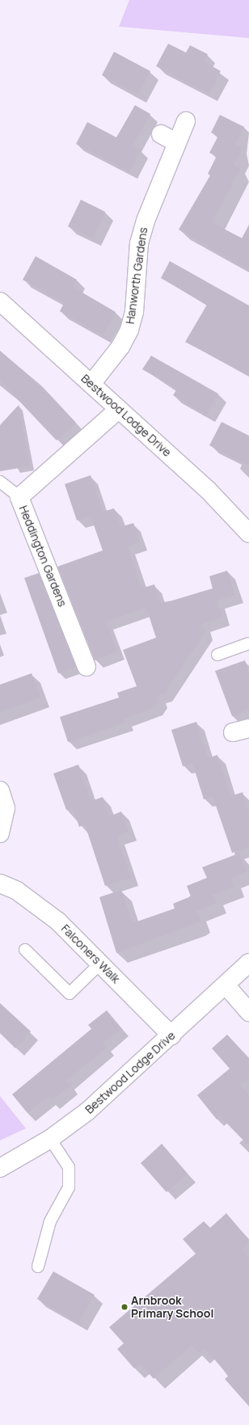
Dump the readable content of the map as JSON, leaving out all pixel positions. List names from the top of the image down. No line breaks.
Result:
{"streets":{"street":["Hanworth Gardens","Bestwood Lodge Drive","Heddington Gardens","Falconers Walk"]},"crossings":[["Hanworth Gardens","Bestwood Lodge Drive"],["Bestwood Lodge Drive","Heddington Gardens"],["Bestwood Lodge Drive","Falconers Walk"]],"places":["Arnbrook Primary School"]}
